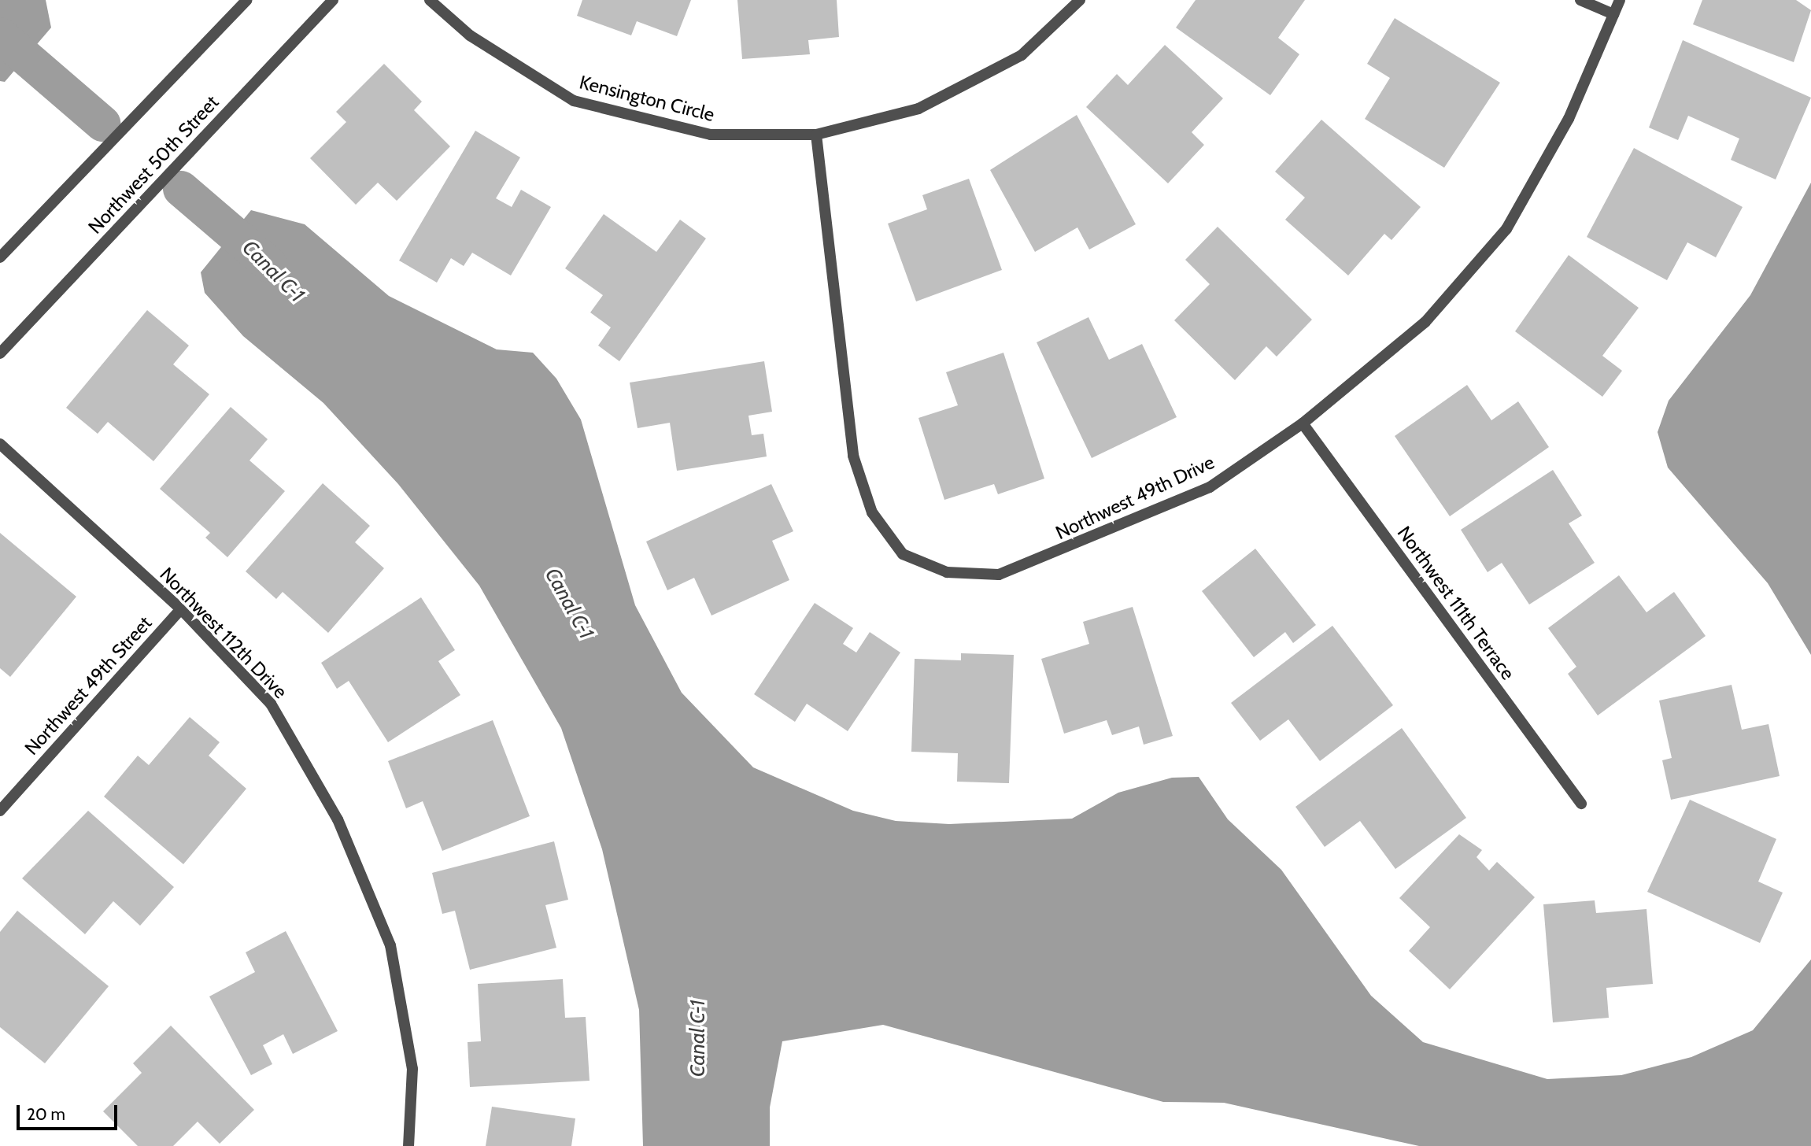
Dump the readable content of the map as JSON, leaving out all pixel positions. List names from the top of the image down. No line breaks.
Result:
{"streets":{"street":["Kensington Circle","Northwest 50th Street","Northwest 49th Drive","Northwest 111th Terrace","Northwest 112th Drive","Northwest 49th Street"]},"crossings":[["Kensington Circle","Northwest 49th Drive"],["Northwest 49th Drive","Northwest 111th Terrace"],["Northwest 112th Drive","Northwest 49th Street"]],"water":["Canal C-1"],"scale_bar":"20 m"}
